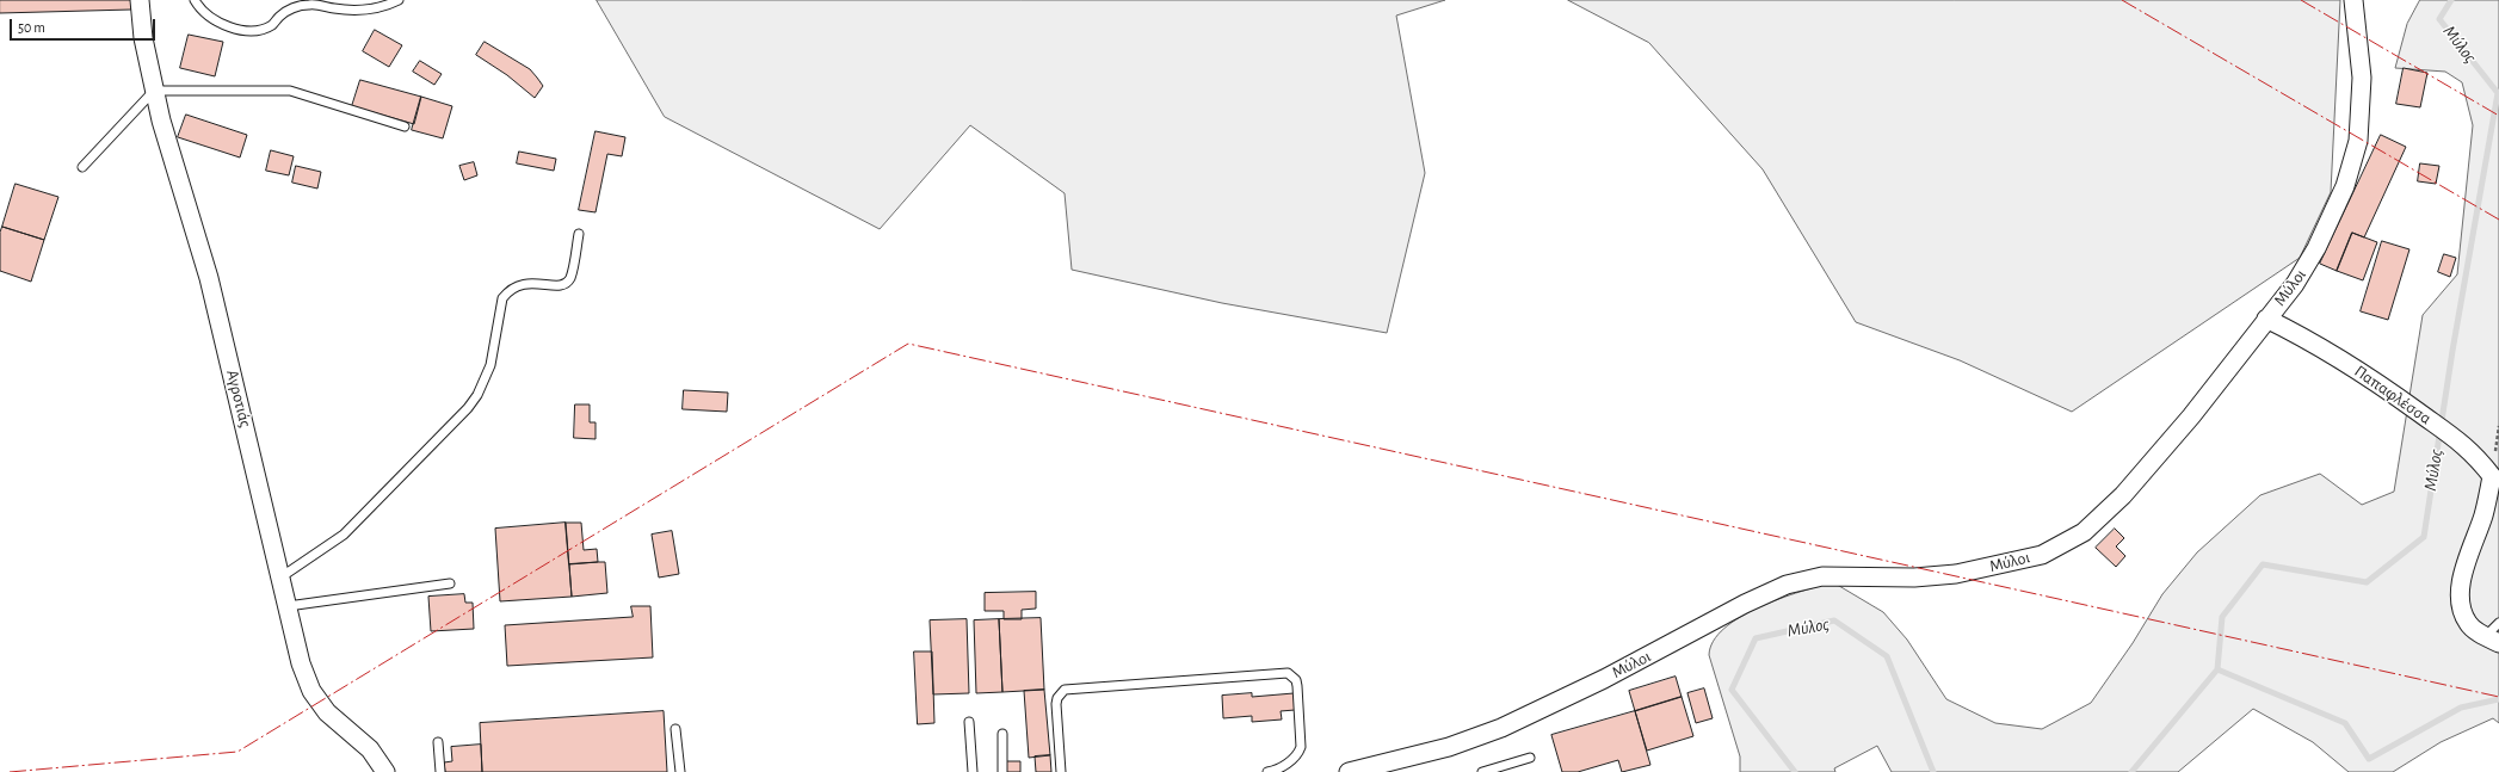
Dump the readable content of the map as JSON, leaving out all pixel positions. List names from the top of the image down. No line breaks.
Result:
{"streets":{"street":["Μύλοι","Παπαφλέσσα","Αγροτιάς"]},"crossings":[["Μύλοι","Παπαφλέσσα"]],"water":["Μύλος"],"scale_bar":"50 m"}
